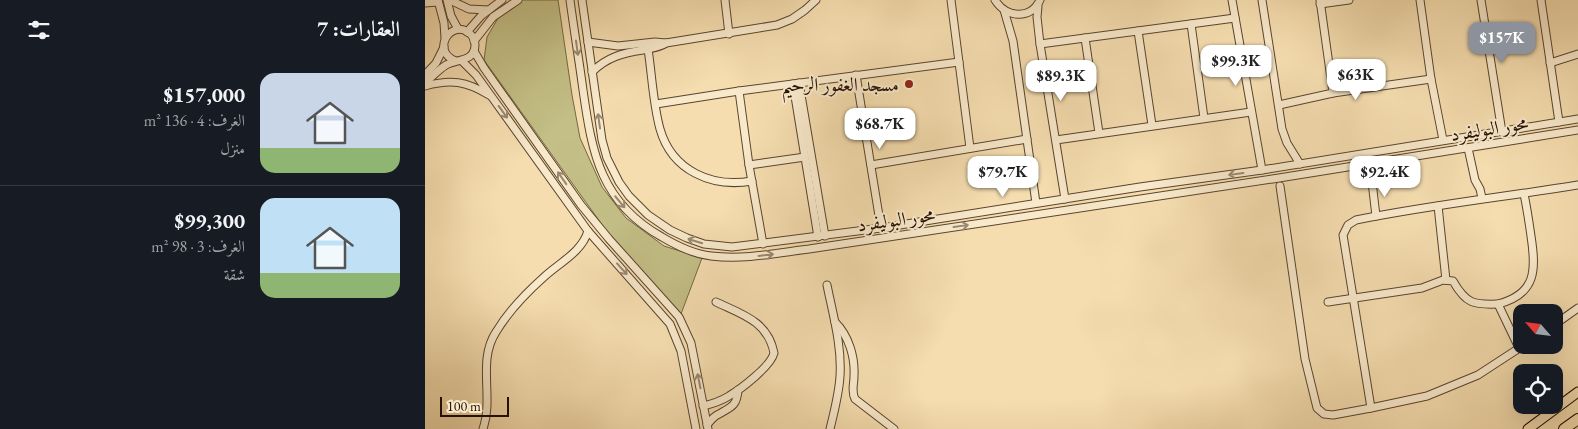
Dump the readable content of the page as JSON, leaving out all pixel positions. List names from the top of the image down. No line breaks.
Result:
{"streets":{"street":["محور البوليفرد"]},"places":["مسجد الغفور الرحيم"],"scale_bar":"100 m","north":"top left","page":{"heading":"العقارات: 7","price":["$157K","$99.3K","$63K","$89.3K","$68.7K","$79.7K","$92.4K"],"list":[{"name":"$157,000","note":"الغرف: 4 · 136 m² · منزل"},{"name":"$99,300","note":"الغرف: 3 · 98 m² · شقة"}],"scale":"100 m"}}
